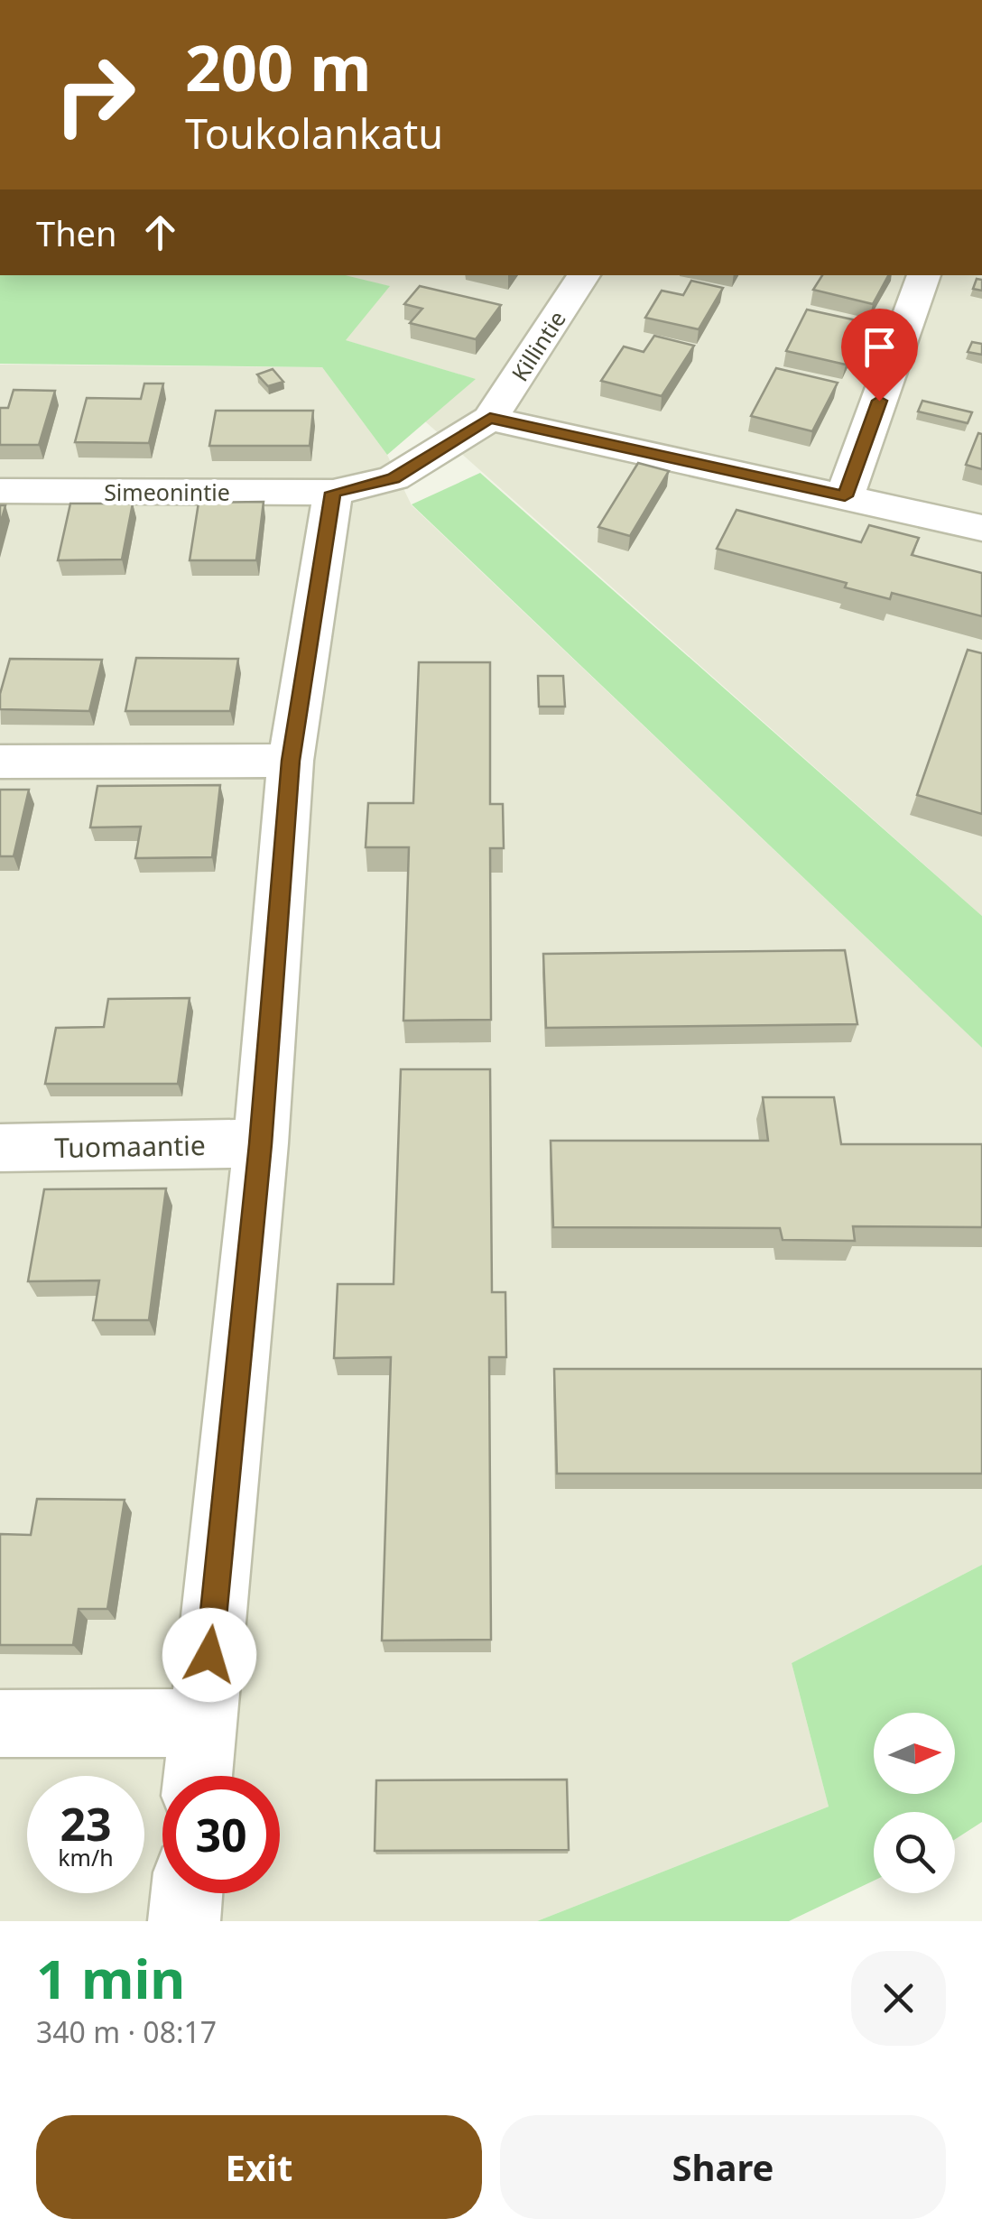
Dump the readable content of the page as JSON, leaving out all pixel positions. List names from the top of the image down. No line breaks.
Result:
{"streets":{"street":["Killintie","Simeonintie","Tuomaantie"]},"crossings":[["Killintie","Simeonintie"]],"north":"right","page":{"turn":["200 m","Toukolankatu"],"then":"Then","speed":"23 km/h","limit":"30","heading":["1 min","340 m · 08:17"],"buttons":["Exit","Share"]}}
